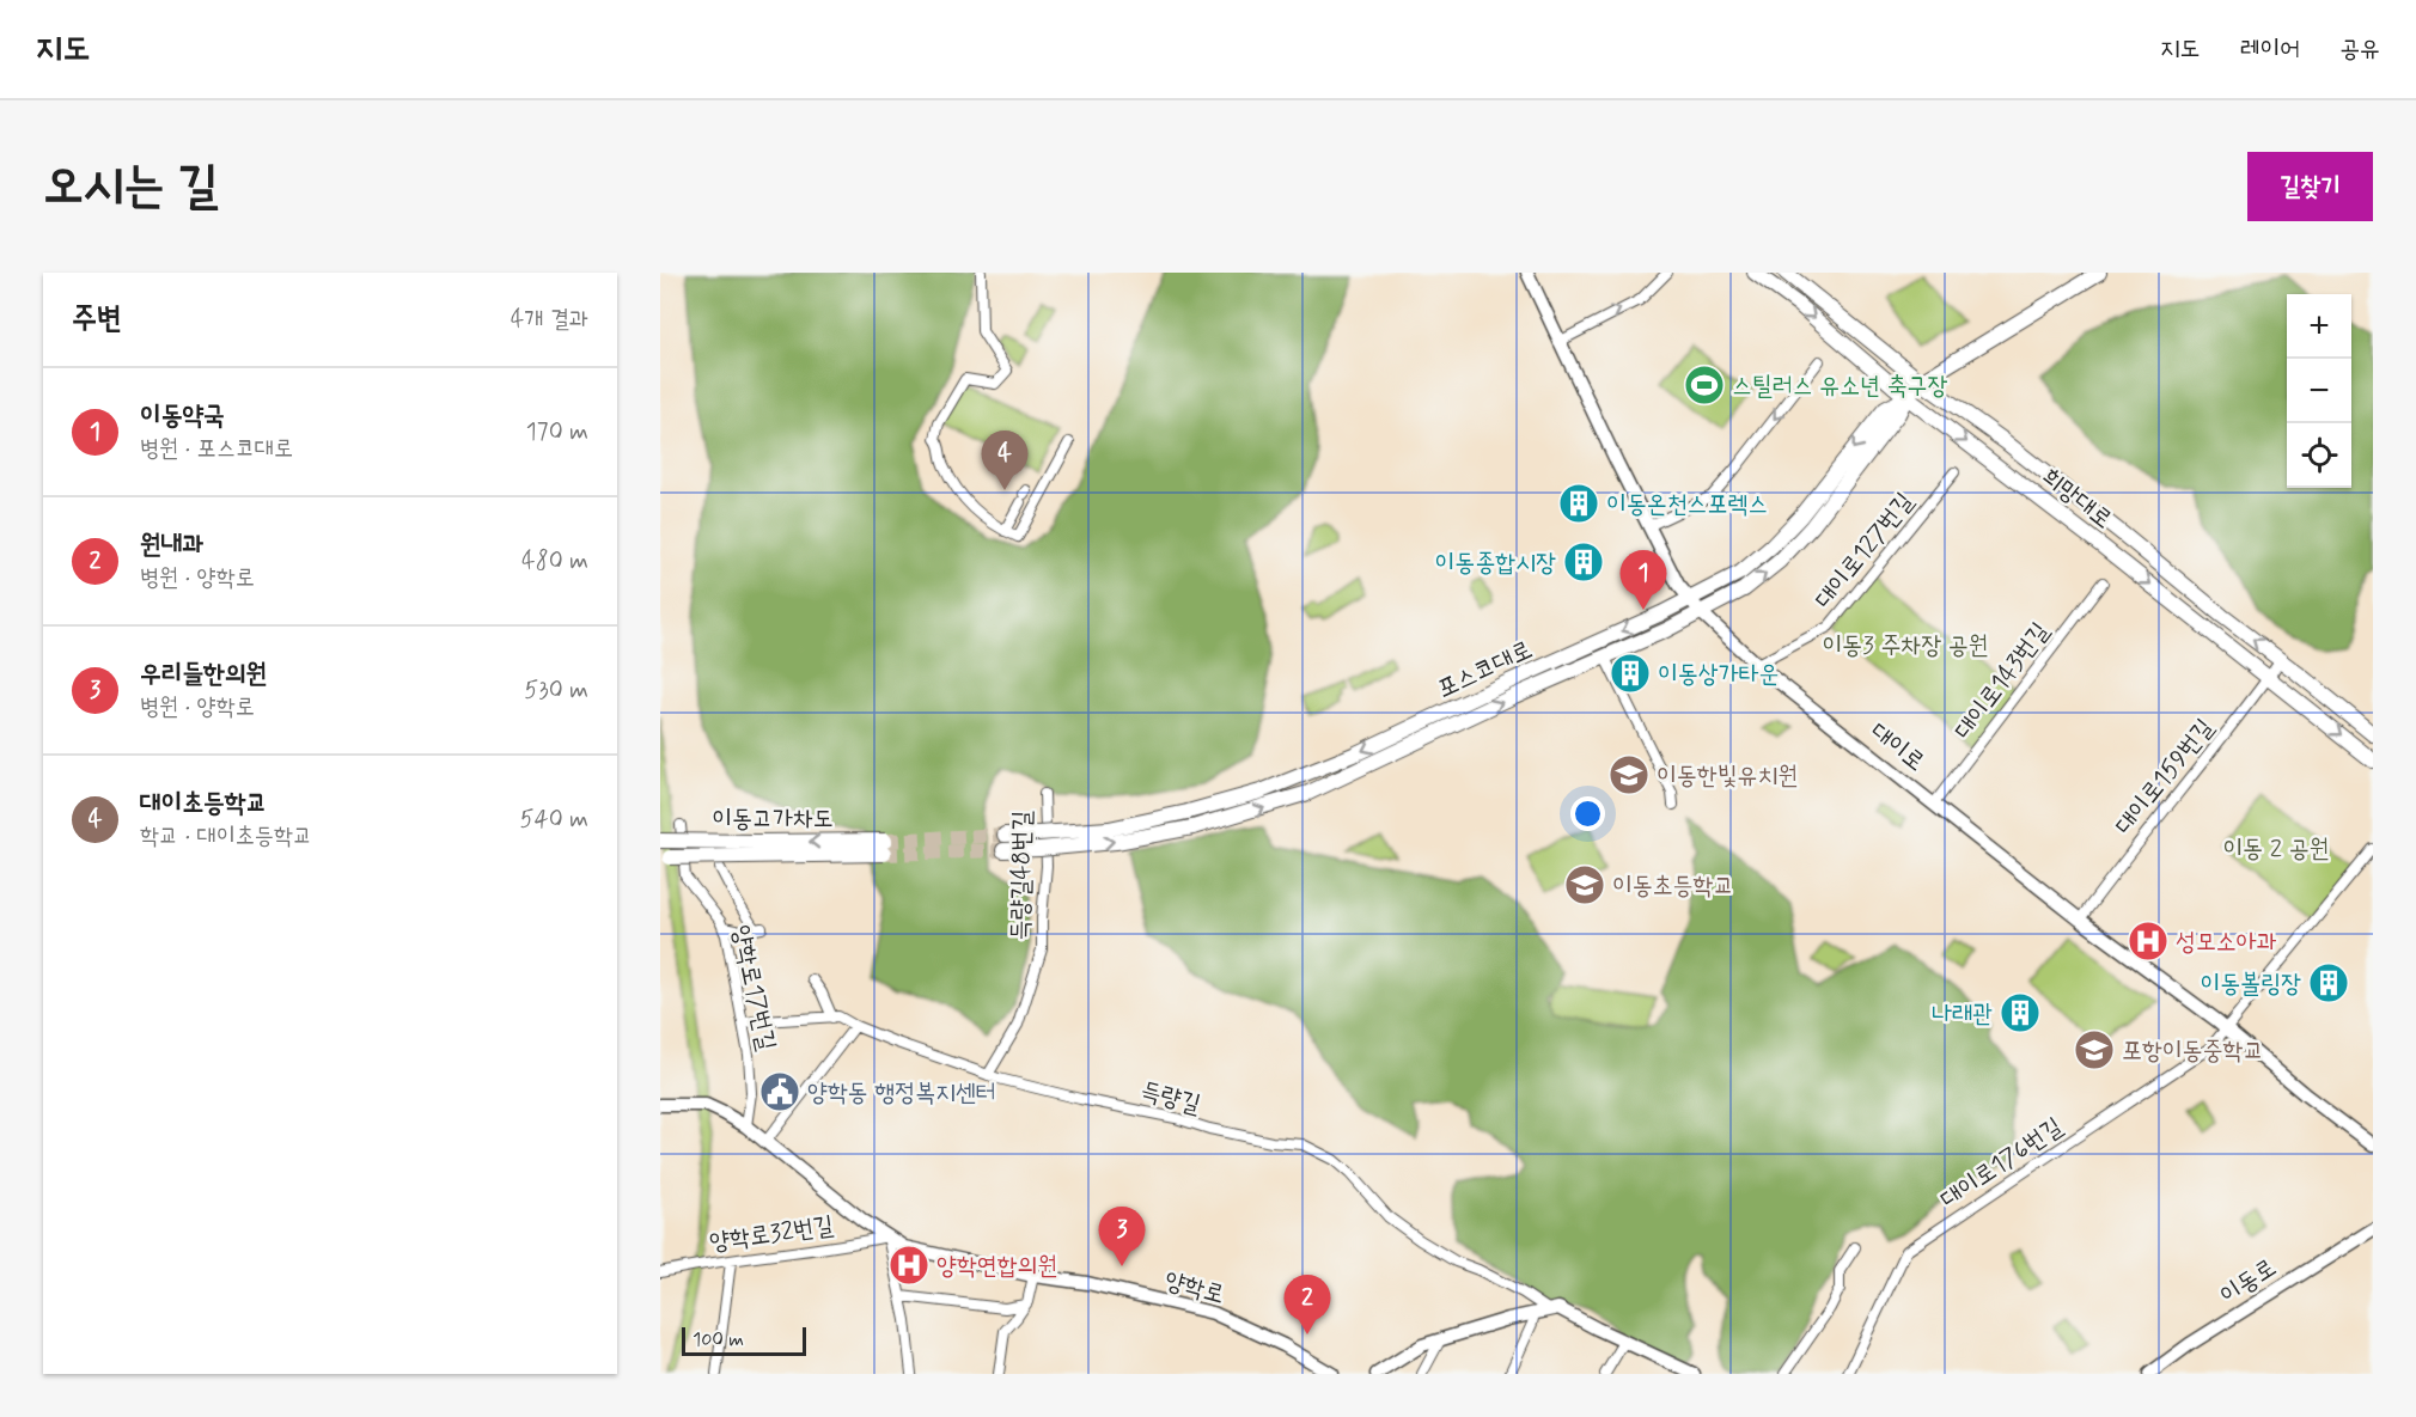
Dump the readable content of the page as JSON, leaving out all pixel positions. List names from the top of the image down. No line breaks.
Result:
{"streets":{"main road":["희망대로","포스코대로","이동고가차도"],"street":["대이로127번길","대이로143번길","대이로","대이로159번길","득량길48번길","양학로17번길","득량길","대이로176번길","양학로32번길","이동로","양학로"]},"crossings":[["희망대로","포스코대로"],["희망대로","대이로159번길"],["대이로127번길","대이로"],["포스코대로","대이로"],["대이로143번길","대이로"],["대이로","대이로159번길"],["대이로","대이로176번길"],["득량길48번길","득량길"],["양학로17번길","득량길"],["양학로17번길","양학로"],["양학로32번길","양학로"]],"parks":["이동3 주차장 공원","이동 2 공원"],"places":{"sports":["스틸러스 유소년 축구장"],"building":["이동온천스포렉스","이동종합시장","이동상가타운","이동볼링장","나래관"],"school or university":["이동한빛유치원","이동초등학교","포항이동중학교"],"hospital":["성모소아과","양학연합의원"],"public building":["양학동 행정복지센터"]},"scale_bar":"100 m","page":{"header":"지도","nav":["지도","레이어","공유"],"buttons":"길찾기","title":"오시는 길","heading":["주변","4개 결과"],"map_buttons":["+","−"],"list":[{"mark":"1","name":"이동약국","note":"병원 · 포스코대로","value":"170 m"},{"mark":"2","name":"원내과","note":"병원 · 양학로","value":"480 m"},{"mark":"3","name":"우리들한의원","note":"병원 · 양학로","value":"530 m"},{"mark":"4","name":"대이초등학교","note":"학교 · 대이초등학교","value":"540 m"}],"pins":["4","1","3","2"],"scale":"100 m"}}
